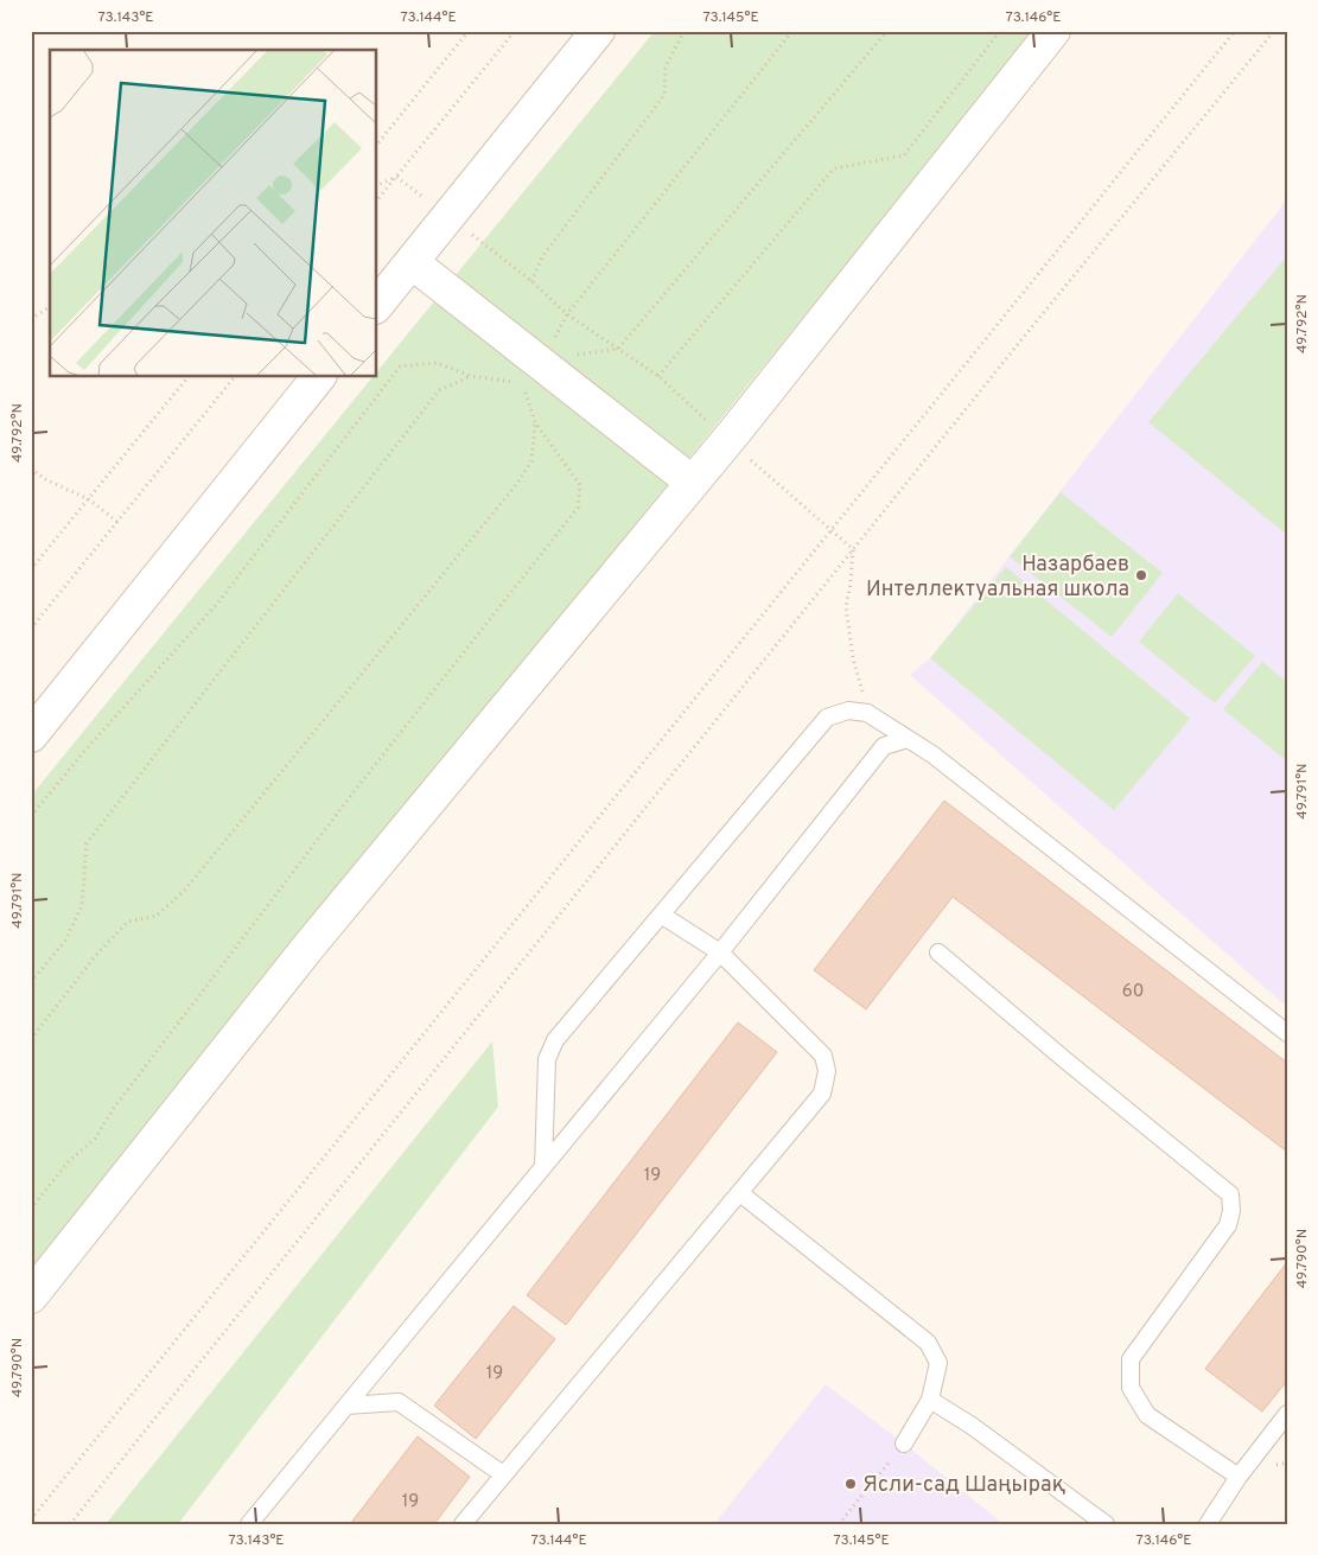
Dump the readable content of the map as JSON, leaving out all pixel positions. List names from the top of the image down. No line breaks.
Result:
{"places":["Назарбаев Интеллектуальная школа","Ясли-сад Шаңырақ"],"house_numbers":["60","19","19","19"],"coordinates":["73.143°E","73.144°E","73.145°E","73.146°E","49.792°N","49.791°N","49.790°N"]}
